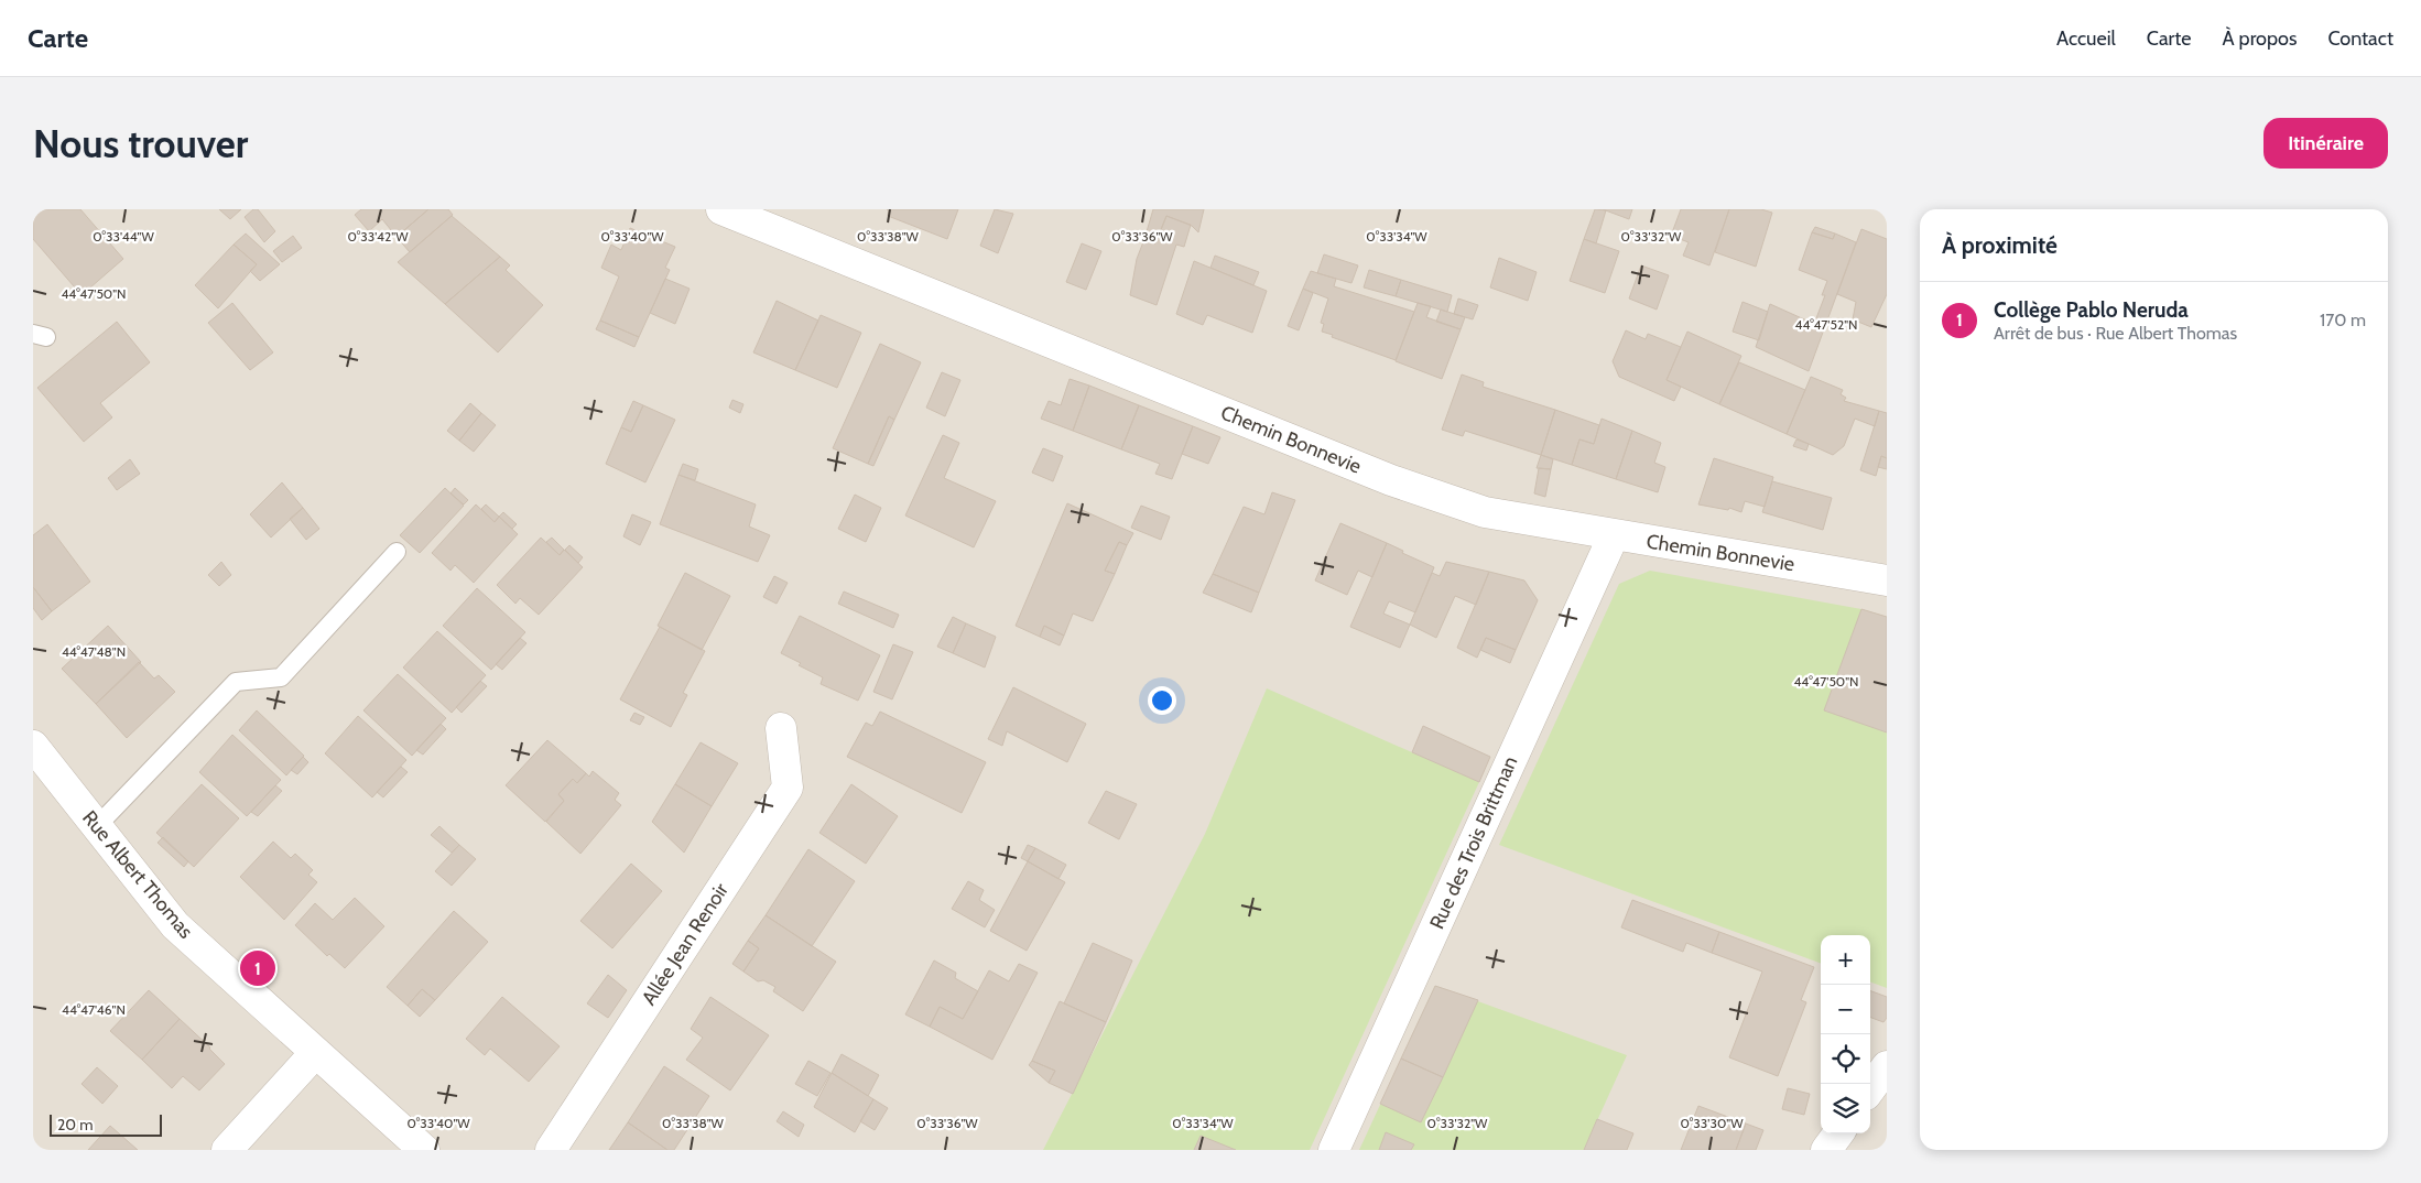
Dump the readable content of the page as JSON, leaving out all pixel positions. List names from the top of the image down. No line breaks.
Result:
{"streets":{"street":["Chemin Bonnevie","Rue des Trois Brittman","Rue Albert Thomas","Allée Jean Renoir"]},"crossings":[["Chemin Bonnevie","Rue des Trois Brittman"]],"scale_bar":"20 m","page":{"header":"Carte","nav":["Accueil","Carte","À propos","Contact"],"buttons":"Itinéraire","title":"Nous trouver","heading":"À proximité","list":[{"mark":"1","name":"Collège Pablo Neruda","note":"Arrêt de bus · Rue Albert Thomas","value":"170 m"}],"map_buttons":["+","−"],"pins":"1","scale":"20 m"},"coordinates":["0°33'44\"W","0°33'42\"W","0°33'40\"W","0°33'38\"W","0°33'36\"W","0°33'34\"W","0°33'32\"W","44°47'50\"N","44°47'52\"N","44°47'48\"N","44°47'46\"N","0°33'30\"W"]}
